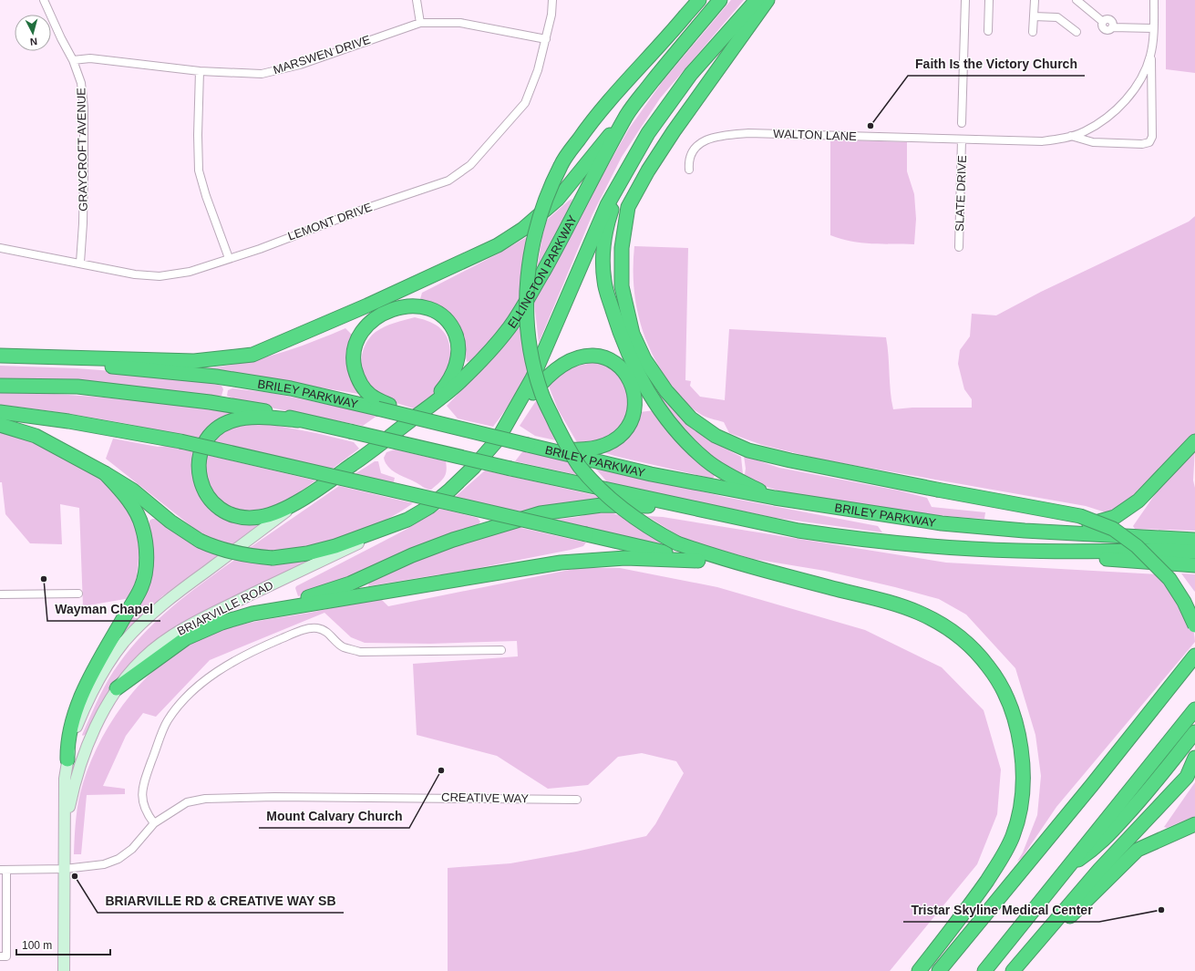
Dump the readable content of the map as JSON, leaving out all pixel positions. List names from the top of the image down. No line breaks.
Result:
{"streets":{"highway":["ELLINGTON PARKWAY","BRILEY PARKWAY"],"main road":["BRIARVILLE ROAD"],"street":["MARSWEN DRIVE","WALTON LANE","GRAYCROFT AVENUE","SLATE DRIVE","LEMONT DRIVE","CREATIVE WAY"]},"crossings":[["MARSWEN DRIVE","GRAYCROFT AVENUE"],["MARSWEN DRIVE","LEMONT DRIVE"],["WALTON LANE","SLATE DRIVE"],["GRAYCROFT AVENUE","LEMONT DRIVE"],["ELLINGTON PARKWAY","BRILEY PARKWAY"],["ELLINGTON PARKWAY","BRIARVILLE ROAD"],["BRIARVILLE ROAD","CREATIVE WAY"]],"places":["Faith Is the Victory Church","Wayman Chapel","Mount Calvary Church","BRIARVILLE RD & CREATIVE WAY SB","Tristar Skyline Medical Center"],"scale_bar":"100 m","north":"bottom"}
